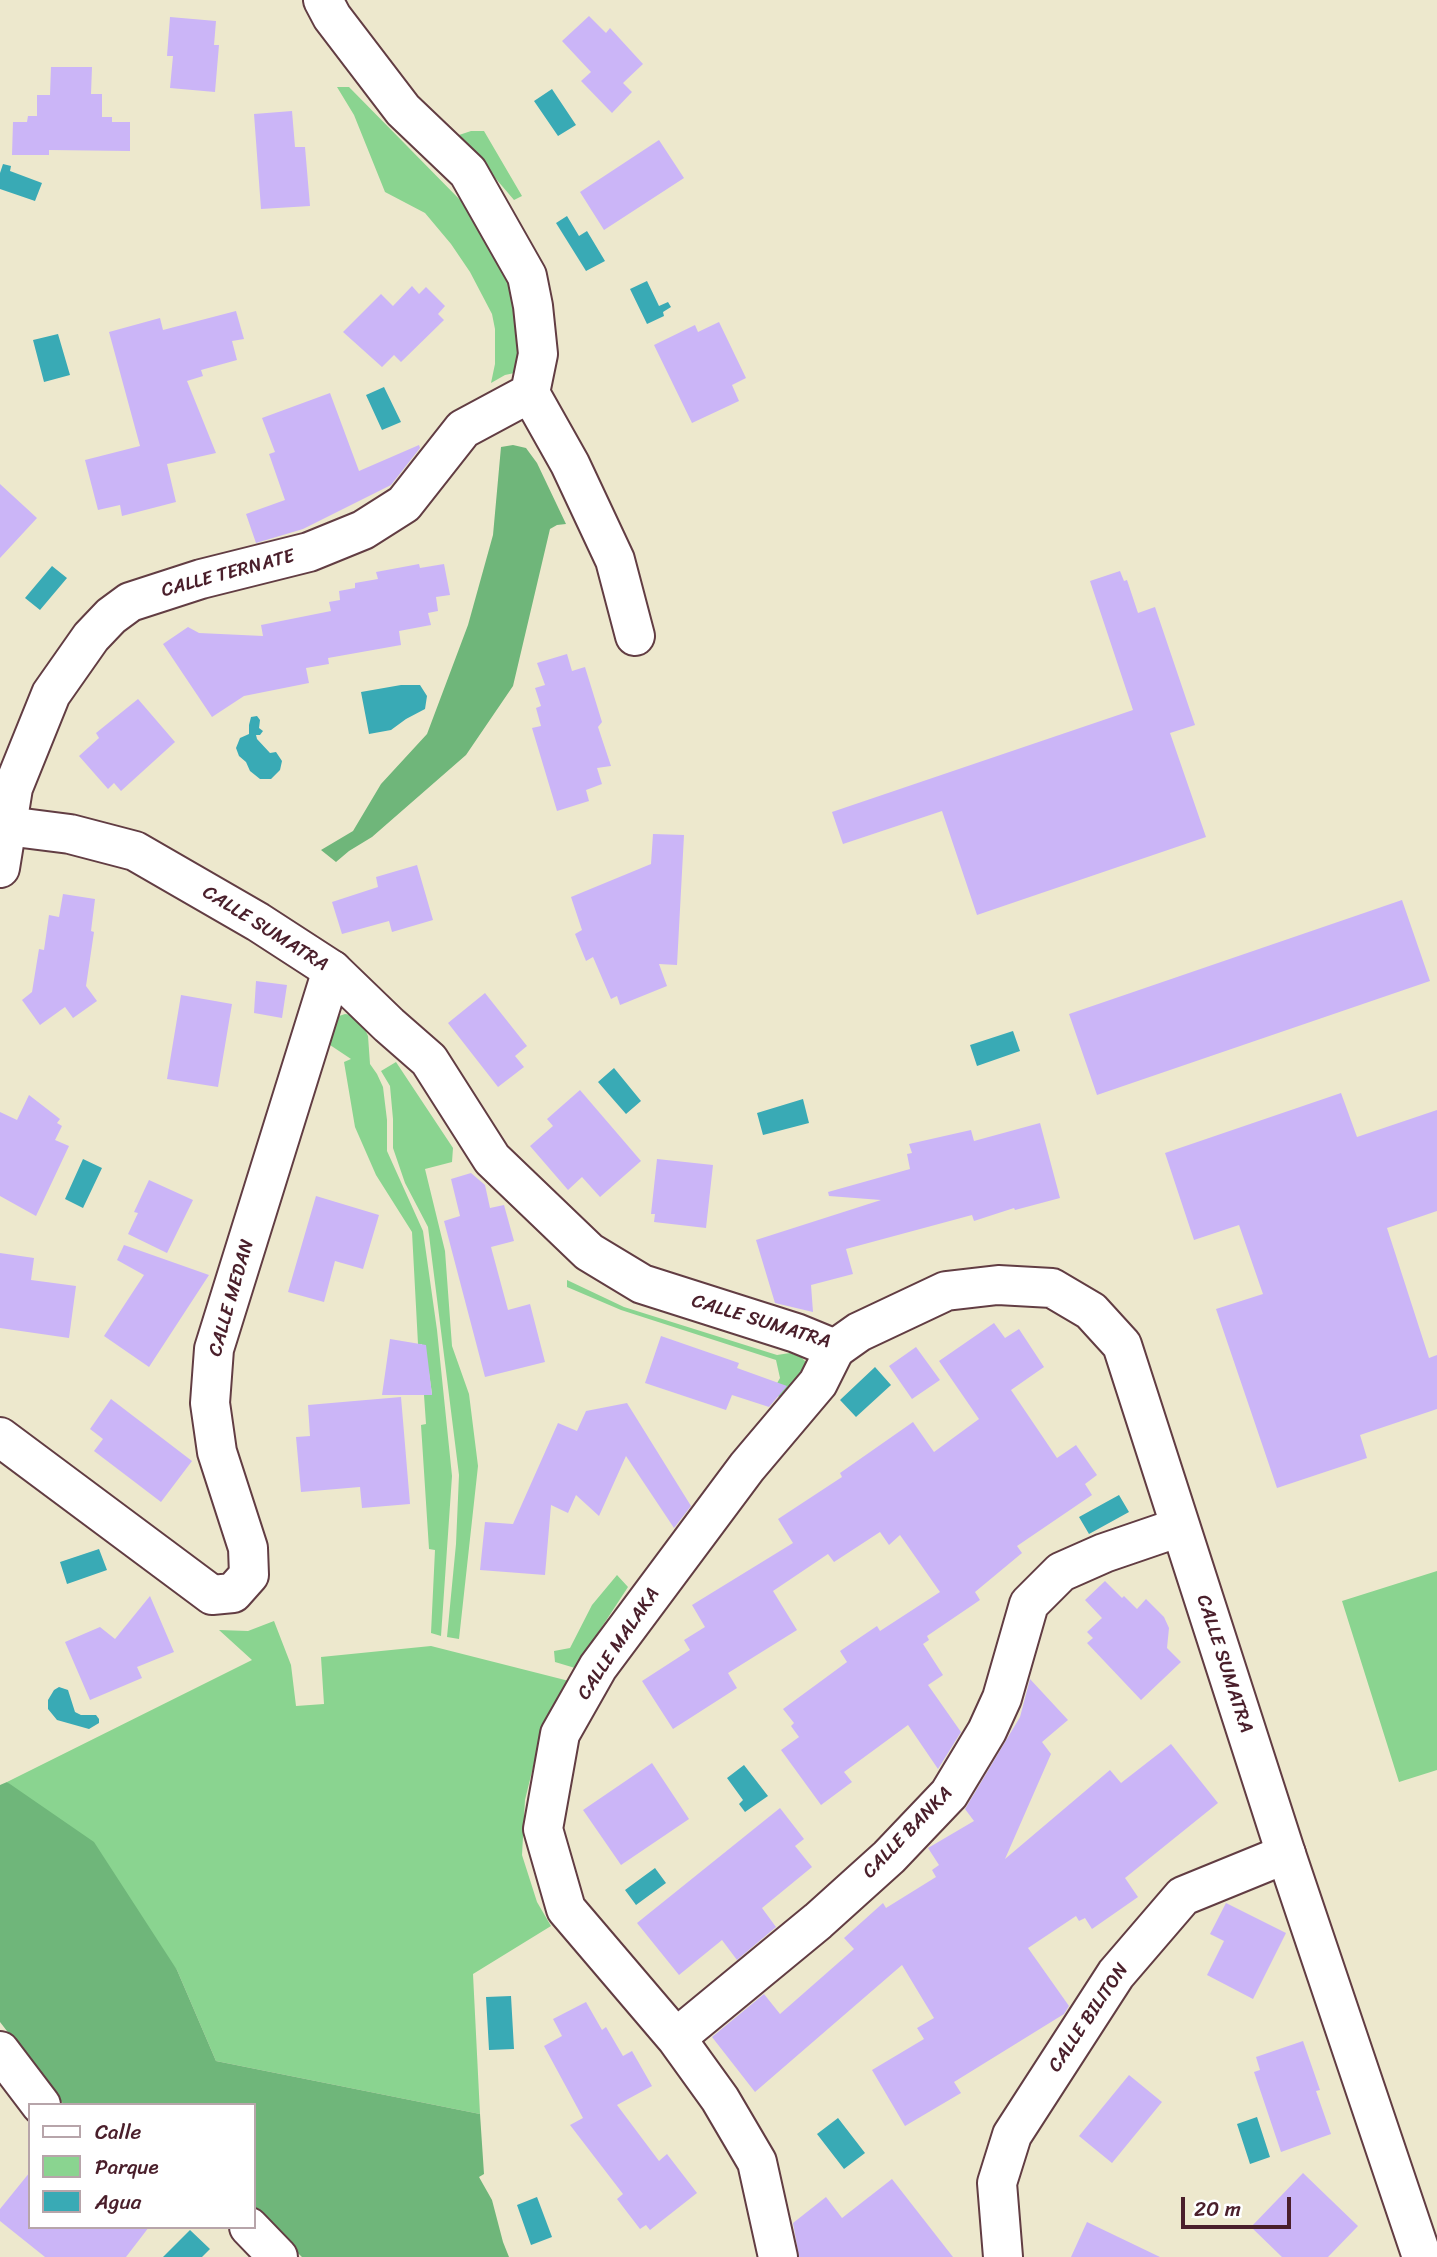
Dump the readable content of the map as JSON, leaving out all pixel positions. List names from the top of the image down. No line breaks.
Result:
{"streets":{"street":["CALLE TERNATE","CALLE SUMATRA","CALLE MEDAN","CALLE MALAKA","CALLE BANKA","CALLE BILITON"]},"crossings":[["CALLE TERNATE","CALLE SUMATRA"],["CALLE SUMATRA","CALLE MEDAN"],["CALLE SUMATRA","CALLE MALAKA"],["CALLE SUMATRA","CALLE BANKA"],["CALLE SUMATRA","CALLE BILITON"],["CALLE MALAKA","CALLE BANKA"]],"legend":["Calle","Parque","Agua"],"scale_bar":"20 m"}
